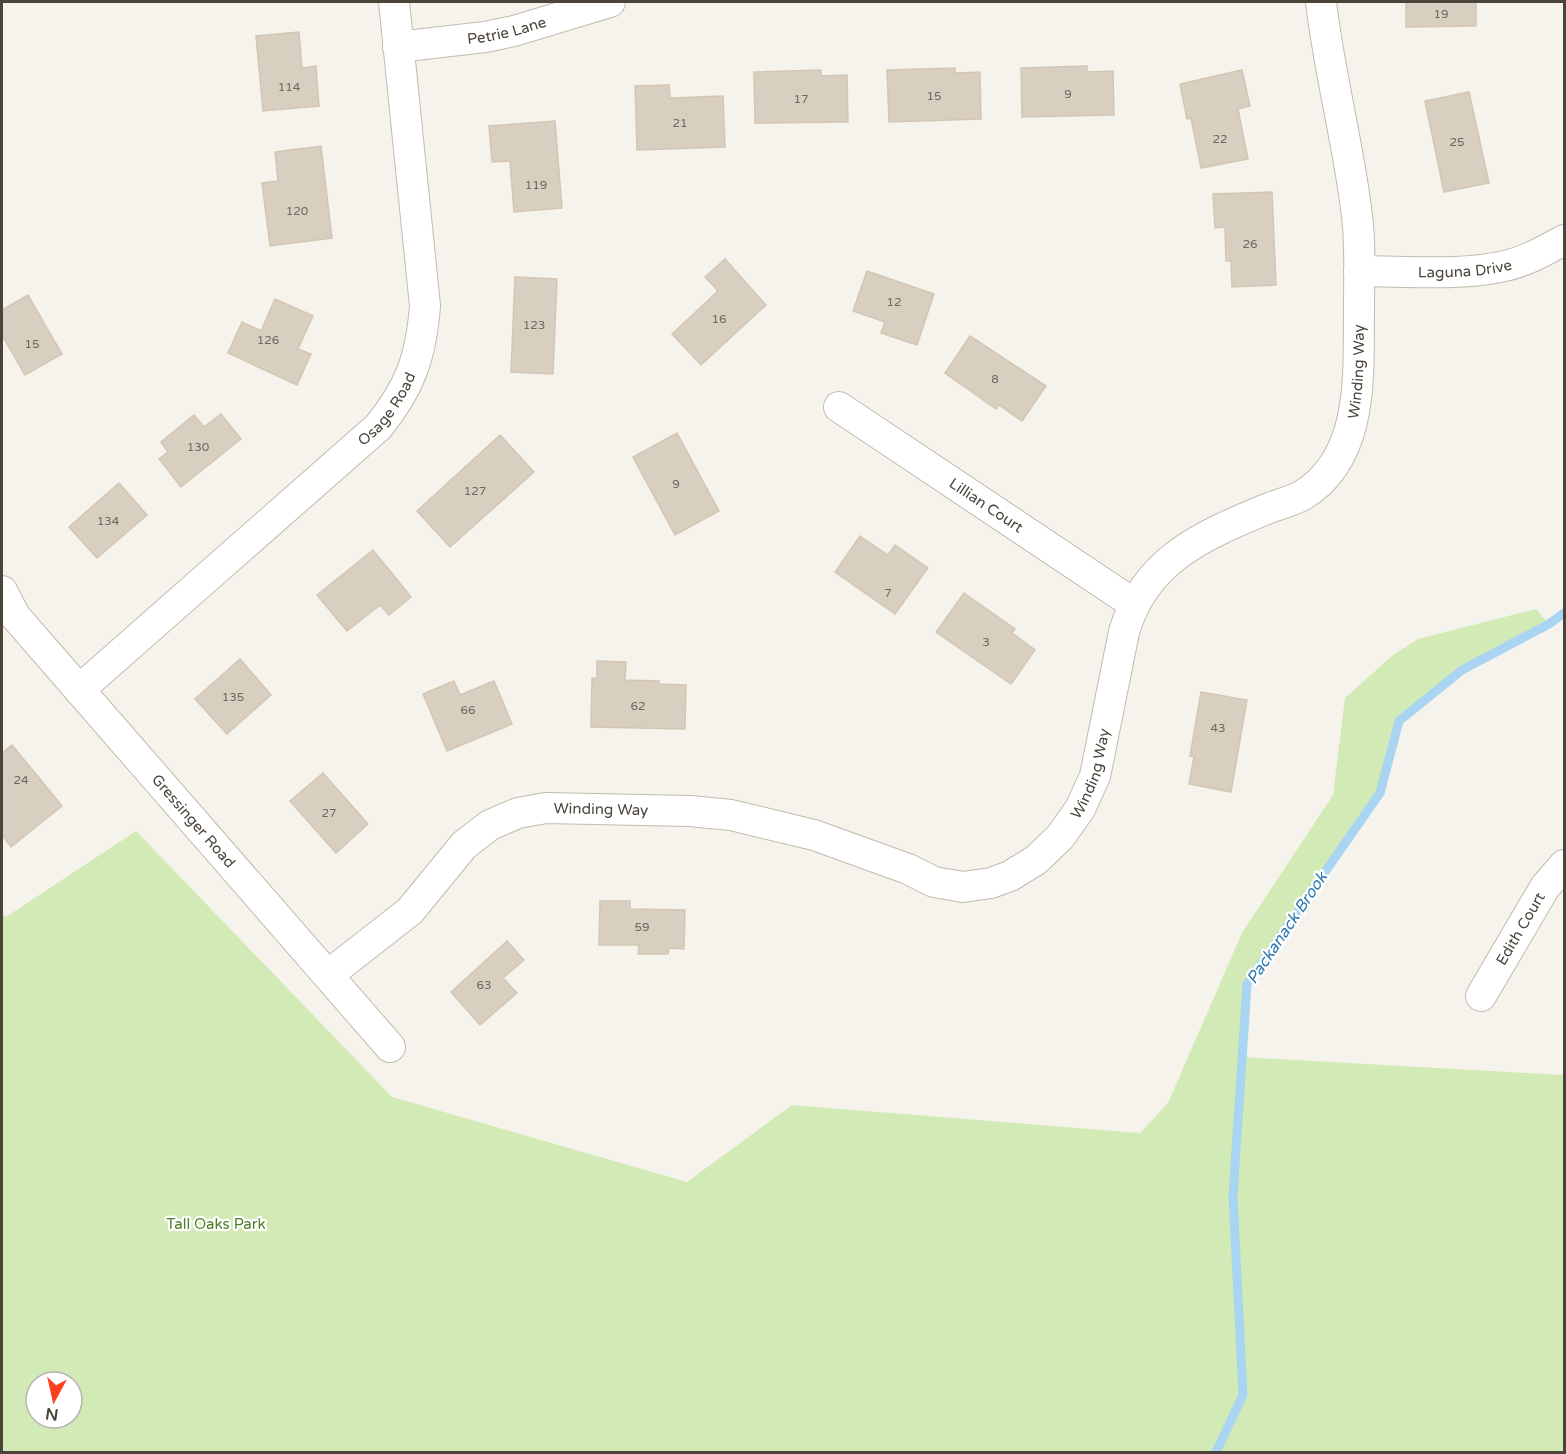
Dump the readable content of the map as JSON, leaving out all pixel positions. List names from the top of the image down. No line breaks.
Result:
{"streets":{"street":["Petrie Lane","Laguna Drive","Winding Way","Osage Road","Lillian Court","Gressinger Road","Edith Court"]},"crossings":[["Petrie Lane","Osage Road"],["Laguna Drive","Winding Way"],["Winding Way","Lillian Court"],["Winding Way","Gressinger Road"],["Osage Road","Gressinger Road"]],"water":["Packanack Brook"],"parks":["Tall Oaks Park"],"house_numbers":["19","114","9","15","17","21","22","25","119","120","26","12","16","123","126","15","8","130","9","127","134","7","3","135","62","66","43","24","27","59","63"],"north":"bottom"}
